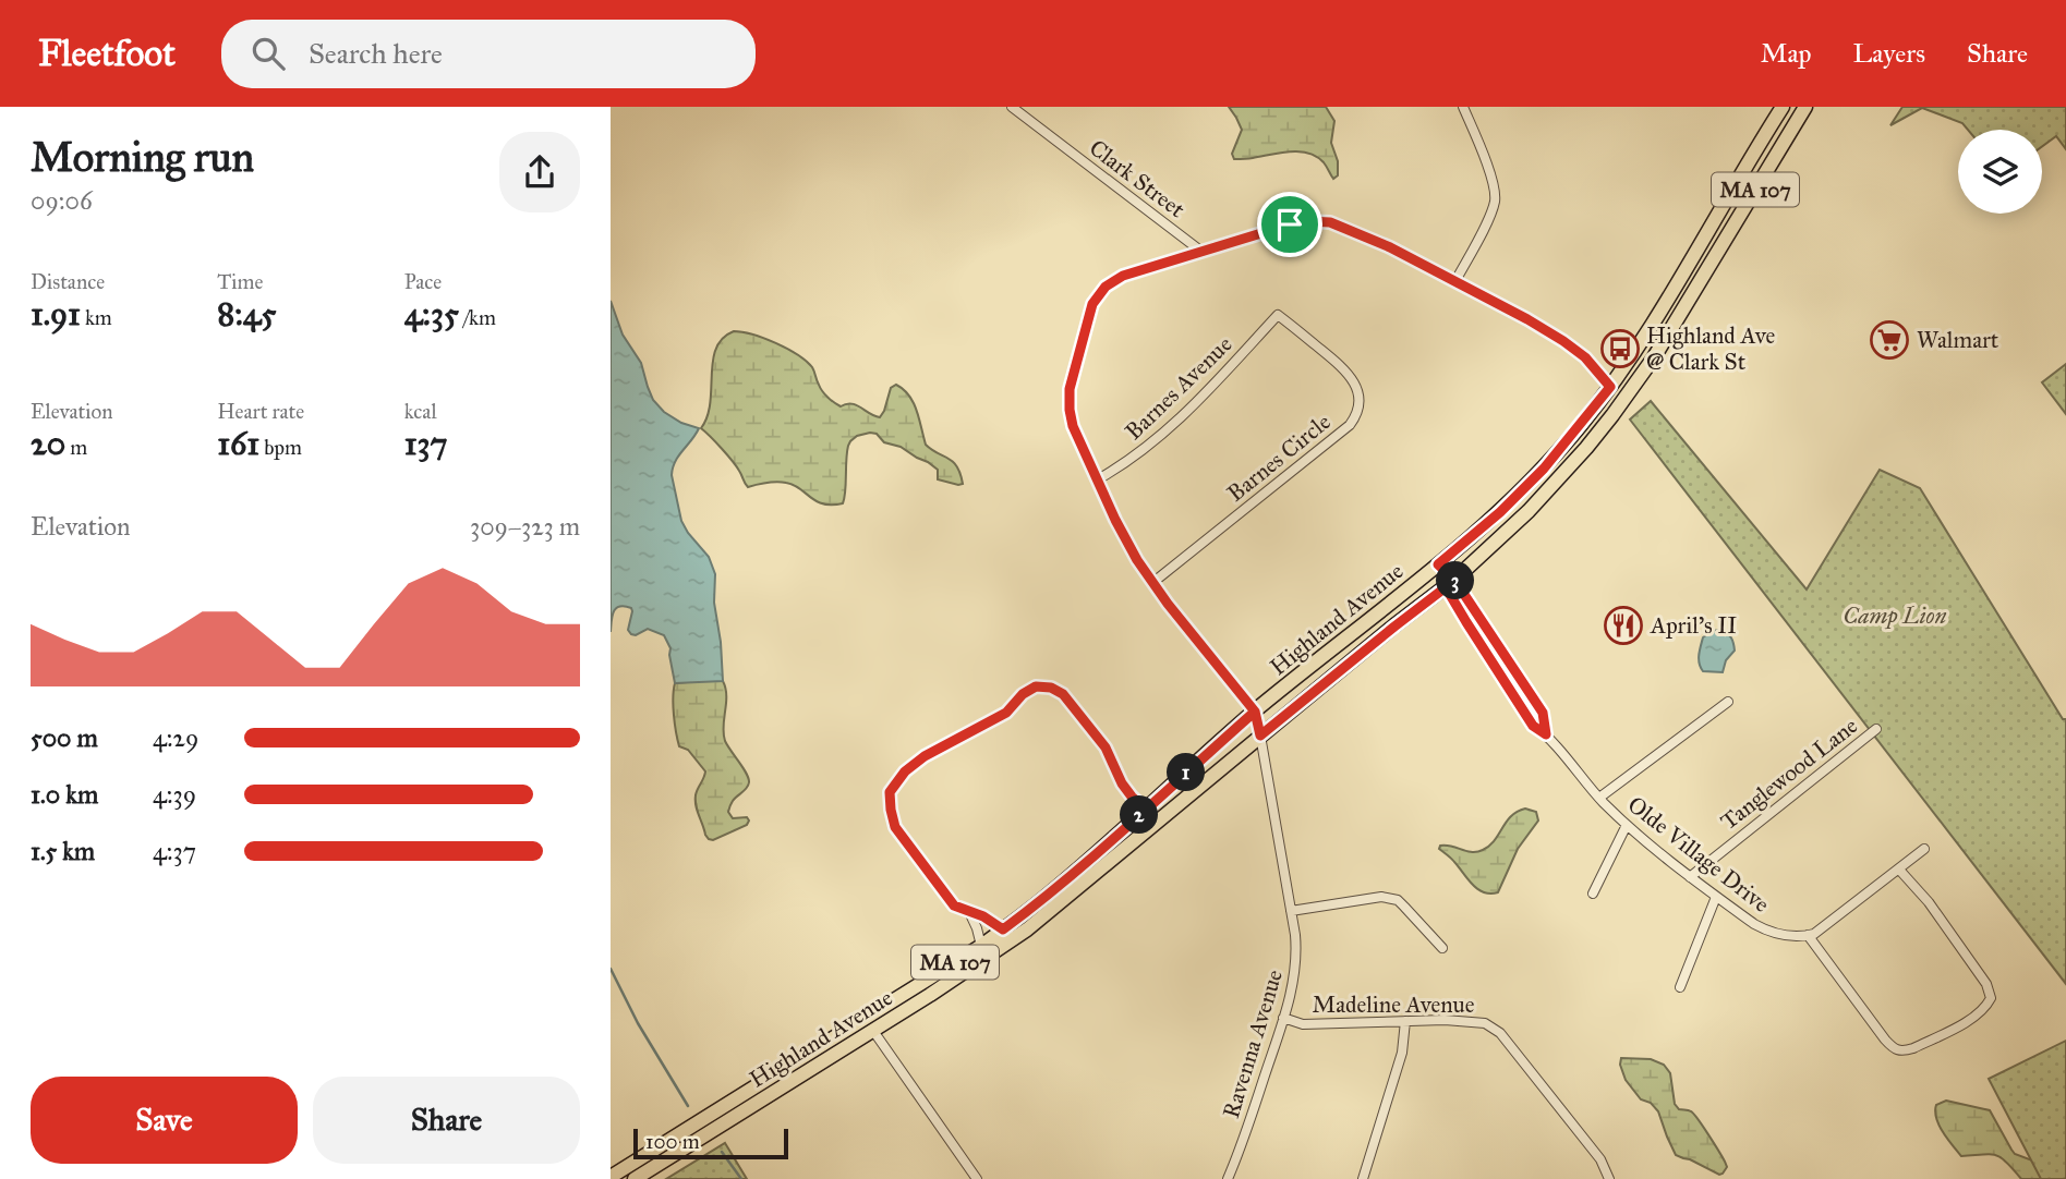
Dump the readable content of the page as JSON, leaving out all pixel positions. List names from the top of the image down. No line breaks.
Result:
{"streets":{"main road":["MA 107","Highland Avenue"],"street":["Clark Street","Barnes Avenue","Barnes Circle","Tanglewood Lane","Olde Village Drive","Madeline Avenue","Ravenna Avenue"]},"crossings":[["Barnes Avenue","Barnes Circle"],["Highland Avenue","Olde Village Drive"],["Highland Avenue","Ravenna Avenue"],["Tanglewood Lane","Olde Village Drive"],["Madeline Avenue","Ravenna Avenue"]],"parks":["Camp Lion"],"places":{"supermarket":["Walmart"],"bus stop":["Highland Ave @ Clark St"],"restaurant":["April's II"]},"scale_bar":"100 m","page":{"header":"Fleetfoot","search":"Search here","nav":["Map","Layers","Share"],"heading":["Morning run","09:06"],"stats":[["Distance","1.91 km"],["Time","8:45"],["Pace","4:35 /km"],["Elevation","20 m"],["Heart rate","161 bpm"],["kcal","137"]],"chart":["Elevation","309–323 m"],"pins":["3","1","2"],"list":[{"name":"500 m","note":"4:29"},{"name":"1.0 km","note":"4:39"},{"name":"1.5 km","note":"4:37"}],"buttons":["Save","Share"],"scale":"100 m"}}
